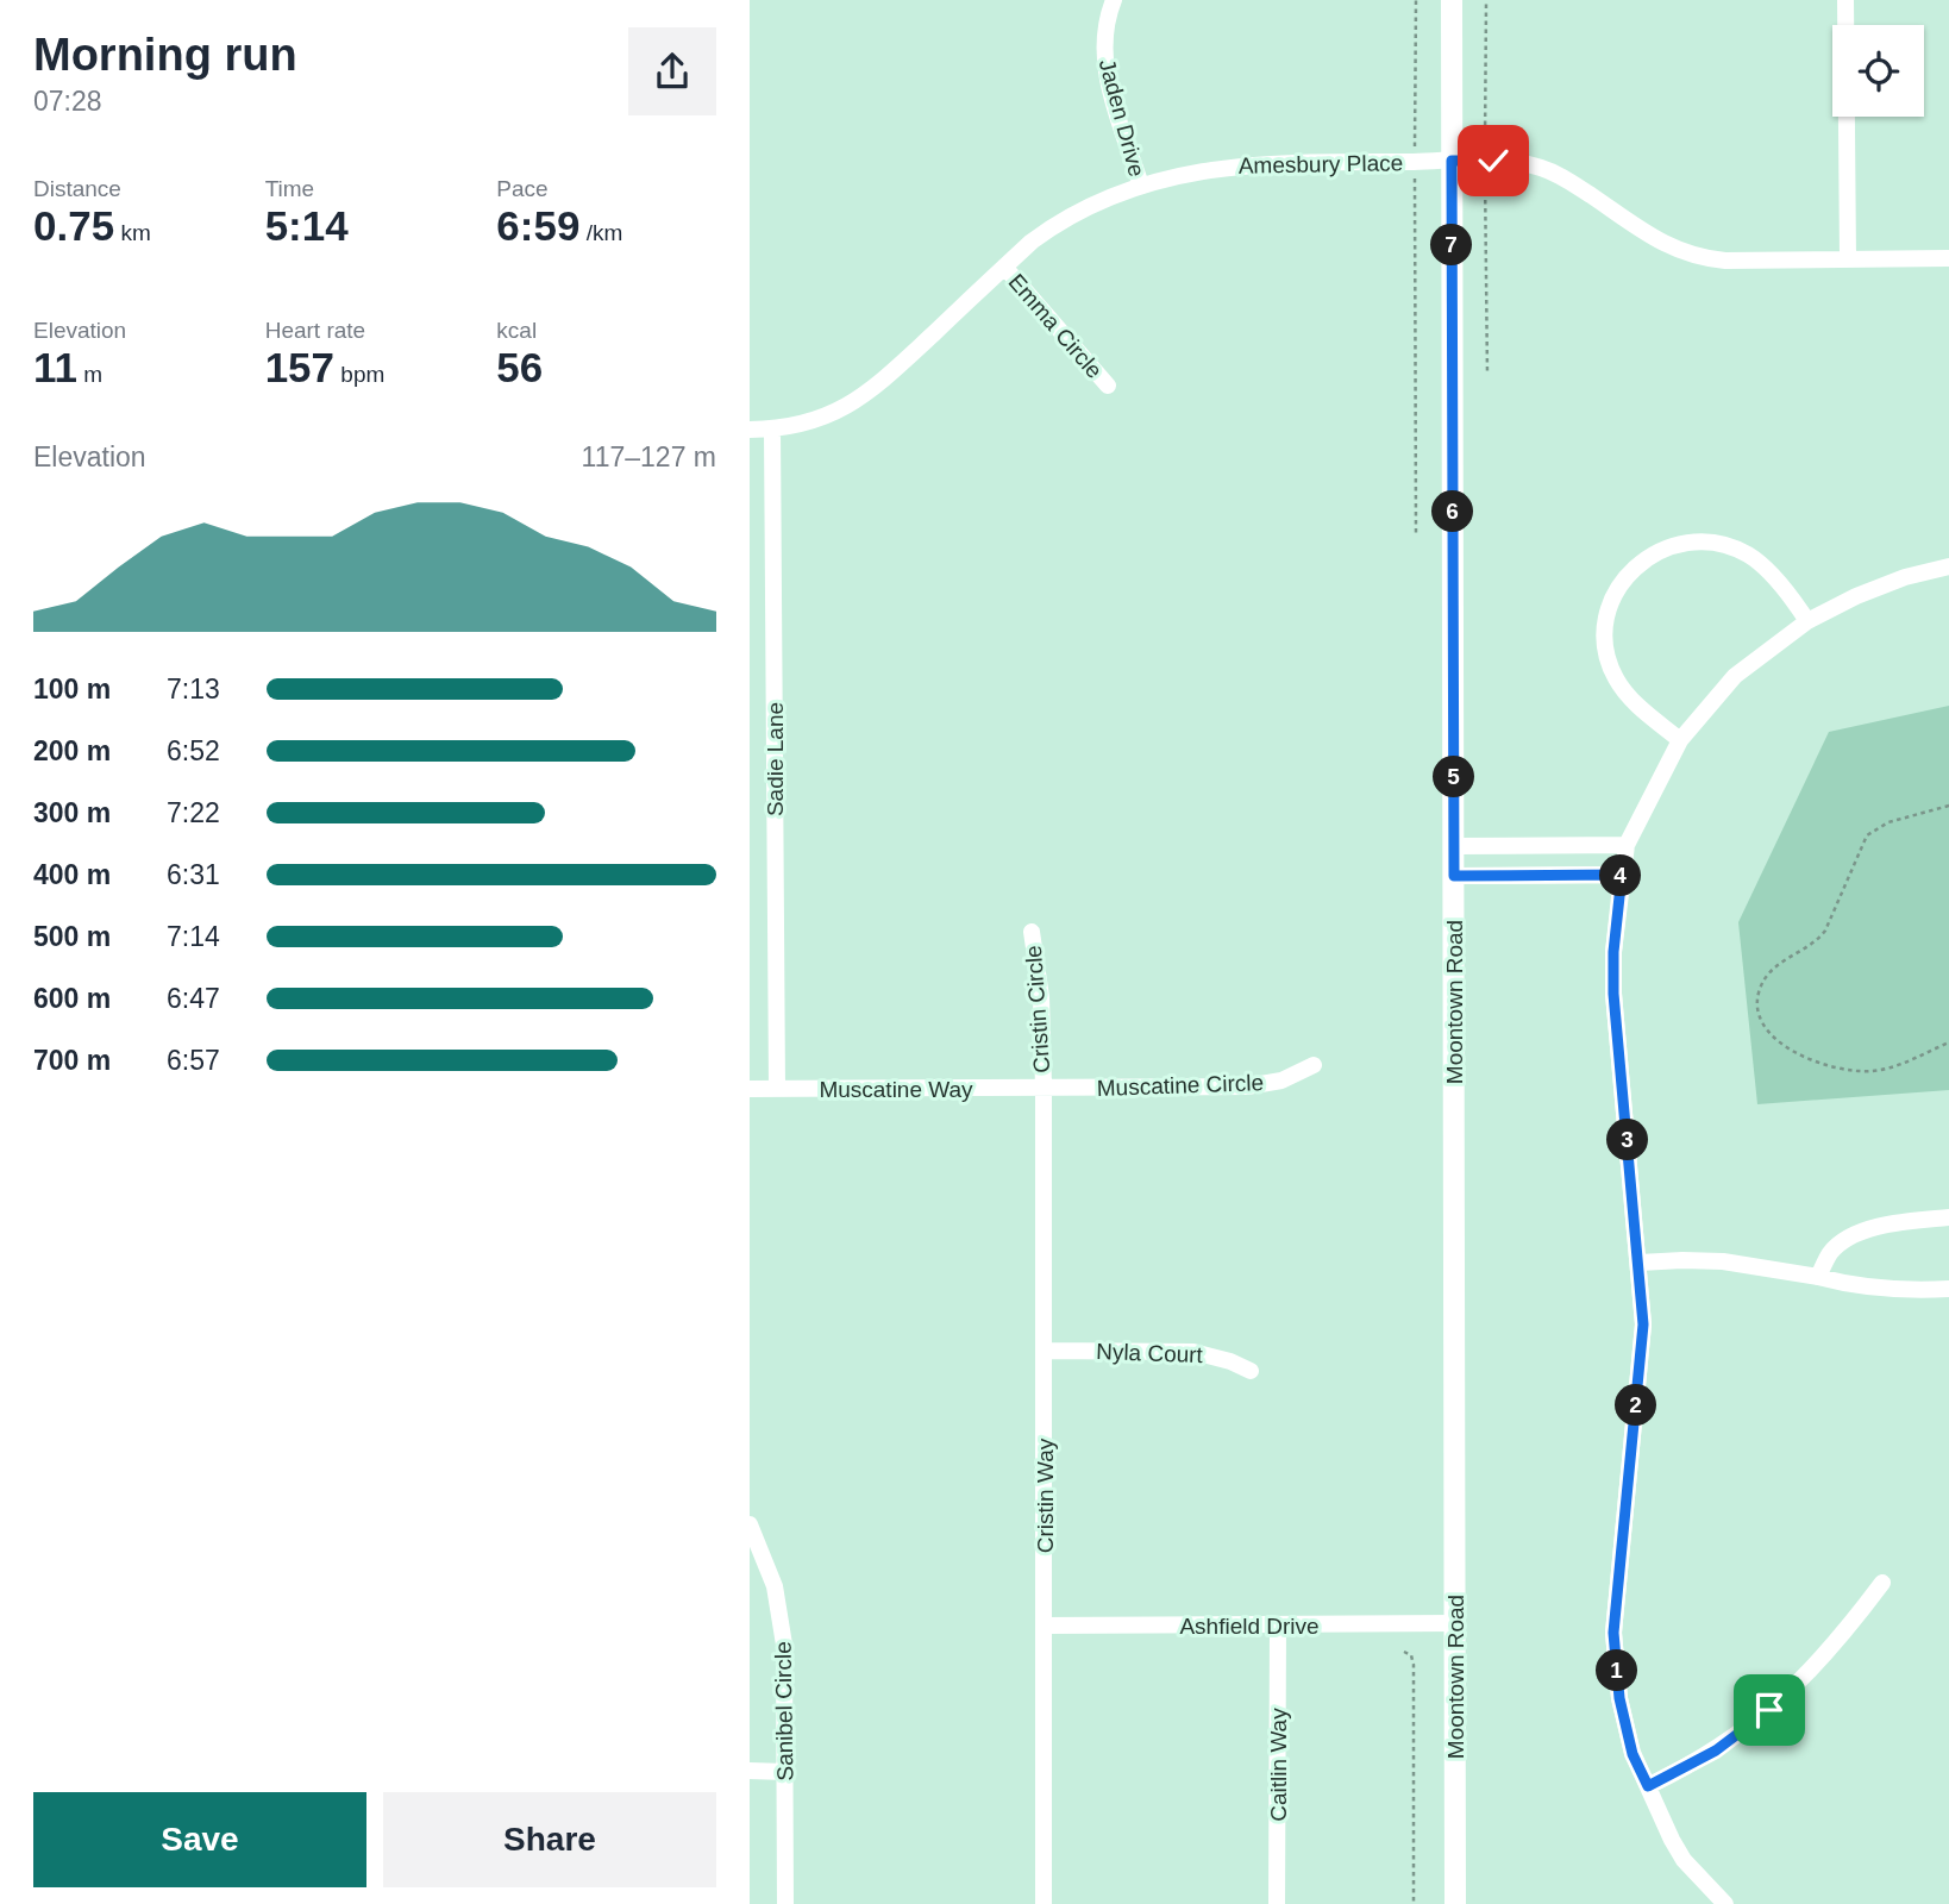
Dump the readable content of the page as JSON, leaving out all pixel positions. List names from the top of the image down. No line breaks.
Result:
{"streets":{"street":["Jaden Drive","Amesbury Place","Emma Circle","Sadie Lane","Moontown Road","Cristin Circle","Muscatine Circle","Muscatine Way","Nyla Court","Cristin Way","Ashfield Drive","Sanibel Circle","Caitlin Way"]},"crossings":[["Jaden Drive","Amesbury Place"],["Amesbury Place","Emma Circle"],["Amesbury Place","Sadie Lane"],["Amesbury Place","Moontown Road"],["Sadie Lane","Muscatine Way"],["Moontown Road","Ashfield Drive"],["Cristin Circle","Muscatine Circle"],["Cristin Circle","Muscatine Way"],["Cristin Circle","Cristin Way"],["Muscatine Circle","Muscatine Way"],["Muscatine Circle","Cristin Way"],["Muscatine Way","Cristin Way"],["Nyla Court","Cristin Way"],["Cristin Way","Ashfield Drive"],["Ashfield Drive","Caitlin Way"]],"page":{"heading":["Morning run","07:28"],"stats":[["Distance","0.75 km"],["Time","5:14"],["Pace","6:59 /km"],["Elevation","11 m"],["Heart rate","157 bpm"],["kcal","56"]],"pins":["7","6","5","4","3","2","1"],"chart":["Elevation","117–127 m"],"list":[{"name":"100 m","note":"7:13"},{"name":"200 m","note":"6:52"},{"name":"300 m","note":"7:22"},{"name":"400 m","note":"6:31"},{"name":"500 m","note":"7:14"},{"name":"600 m","note":"6:47"},{"name":"700 m","note":"6:57"}],"buttons":["Save","Share"]}}
